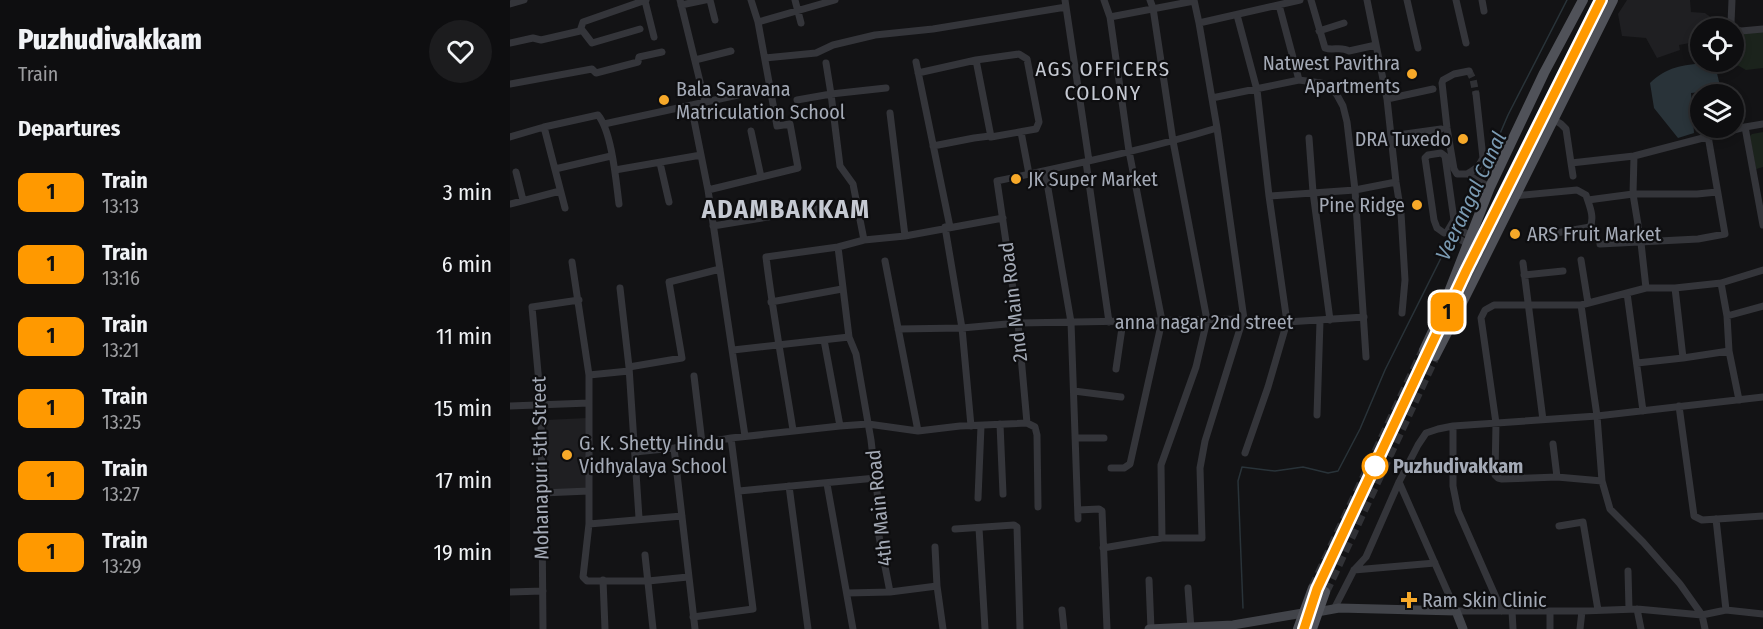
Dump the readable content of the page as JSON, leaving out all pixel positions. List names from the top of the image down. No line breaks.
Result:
{"streets":{"street":["2nd Main Road","anna nagar 2nd street","Mohanapuri 5th Street","4th Main Road"]},"crossings":[["2nd Main Road","anna nagar 2nd street"]],"districts":["AGS OFFICERS COLONY","ADAMBAKKAM"],"water":["Veerangal Canal"],"places":{"other":["Natwest Pavithra Apartments","Bala Saravana Matriculation School","DRA Tuxedo","JK Super Market","Pine Ridge","ARS Fruit Market","G. K. Shetty Hindu Vidhyalaya School","Puzhudivakkam"],"health":["Ram Skin Clinic"]},"page":{"heading":[["Puzhudivakkam","Train"],"Departures"],"on_map":"1","list":[{"mark":"1","name":"Train","note":"13:13","value":"3 min"},{"mark":"1","name":"Train","note":"13:16","value":"6 min"},{"mark":"1","name":"Train","note":"13:21","value":"11 min"},{"mark":"1","name":"Train","note":"13:25","value":"15 min"},{"mark":"1","name":"Train","note":"13:27","value":"17 min"},{"mark":"1","name":"Train","note":"13:29","value":"19 min"}]}}
